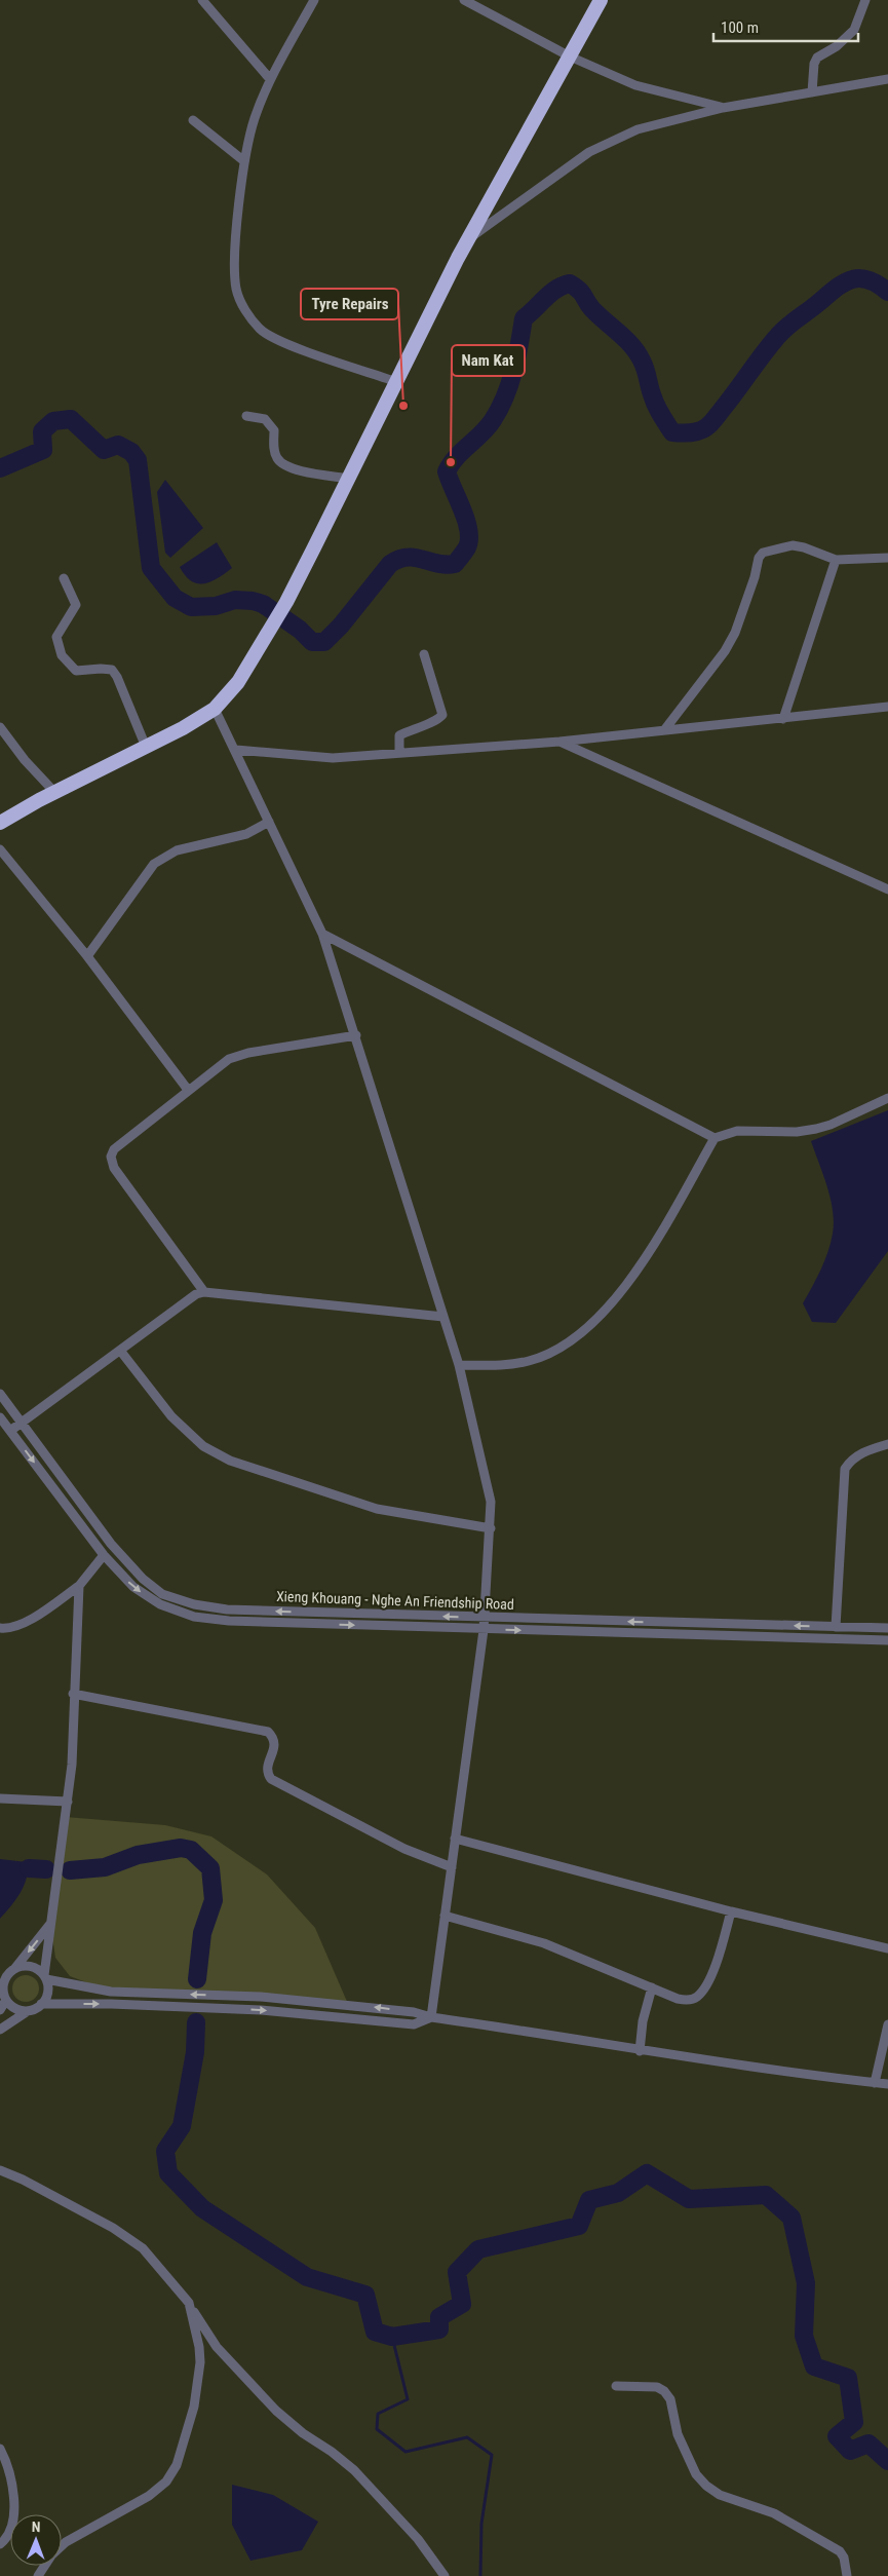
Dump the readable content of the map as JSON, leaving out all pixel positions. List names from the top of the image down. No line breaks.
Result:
{"streets":{"street":["Xieng Khouang - Nghe An Friendship Road"]},"places":["Tyre Repairs","Nam Kat"],"scale_bar":"100 m","north":"top"}
